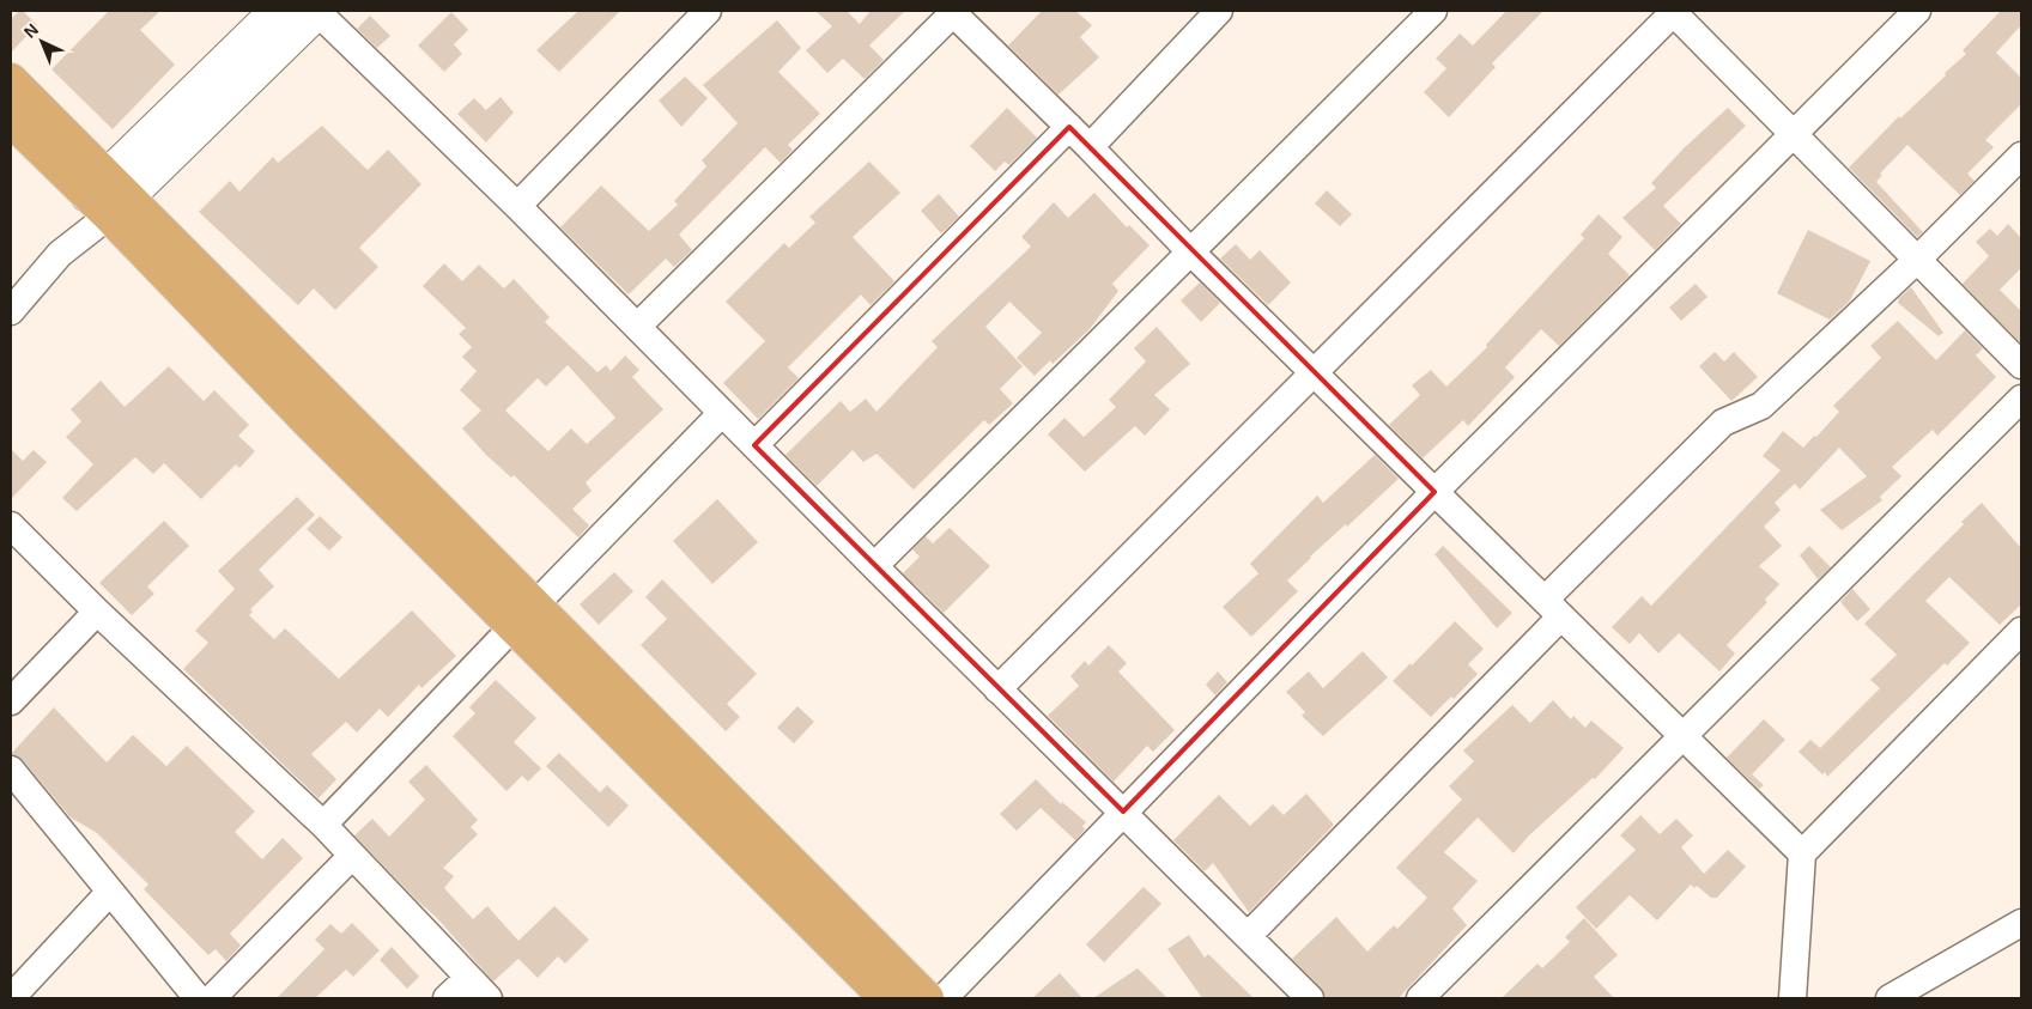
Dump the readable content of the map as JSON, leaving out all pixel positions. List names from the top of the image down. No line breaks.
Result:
{"north":"top left"}
